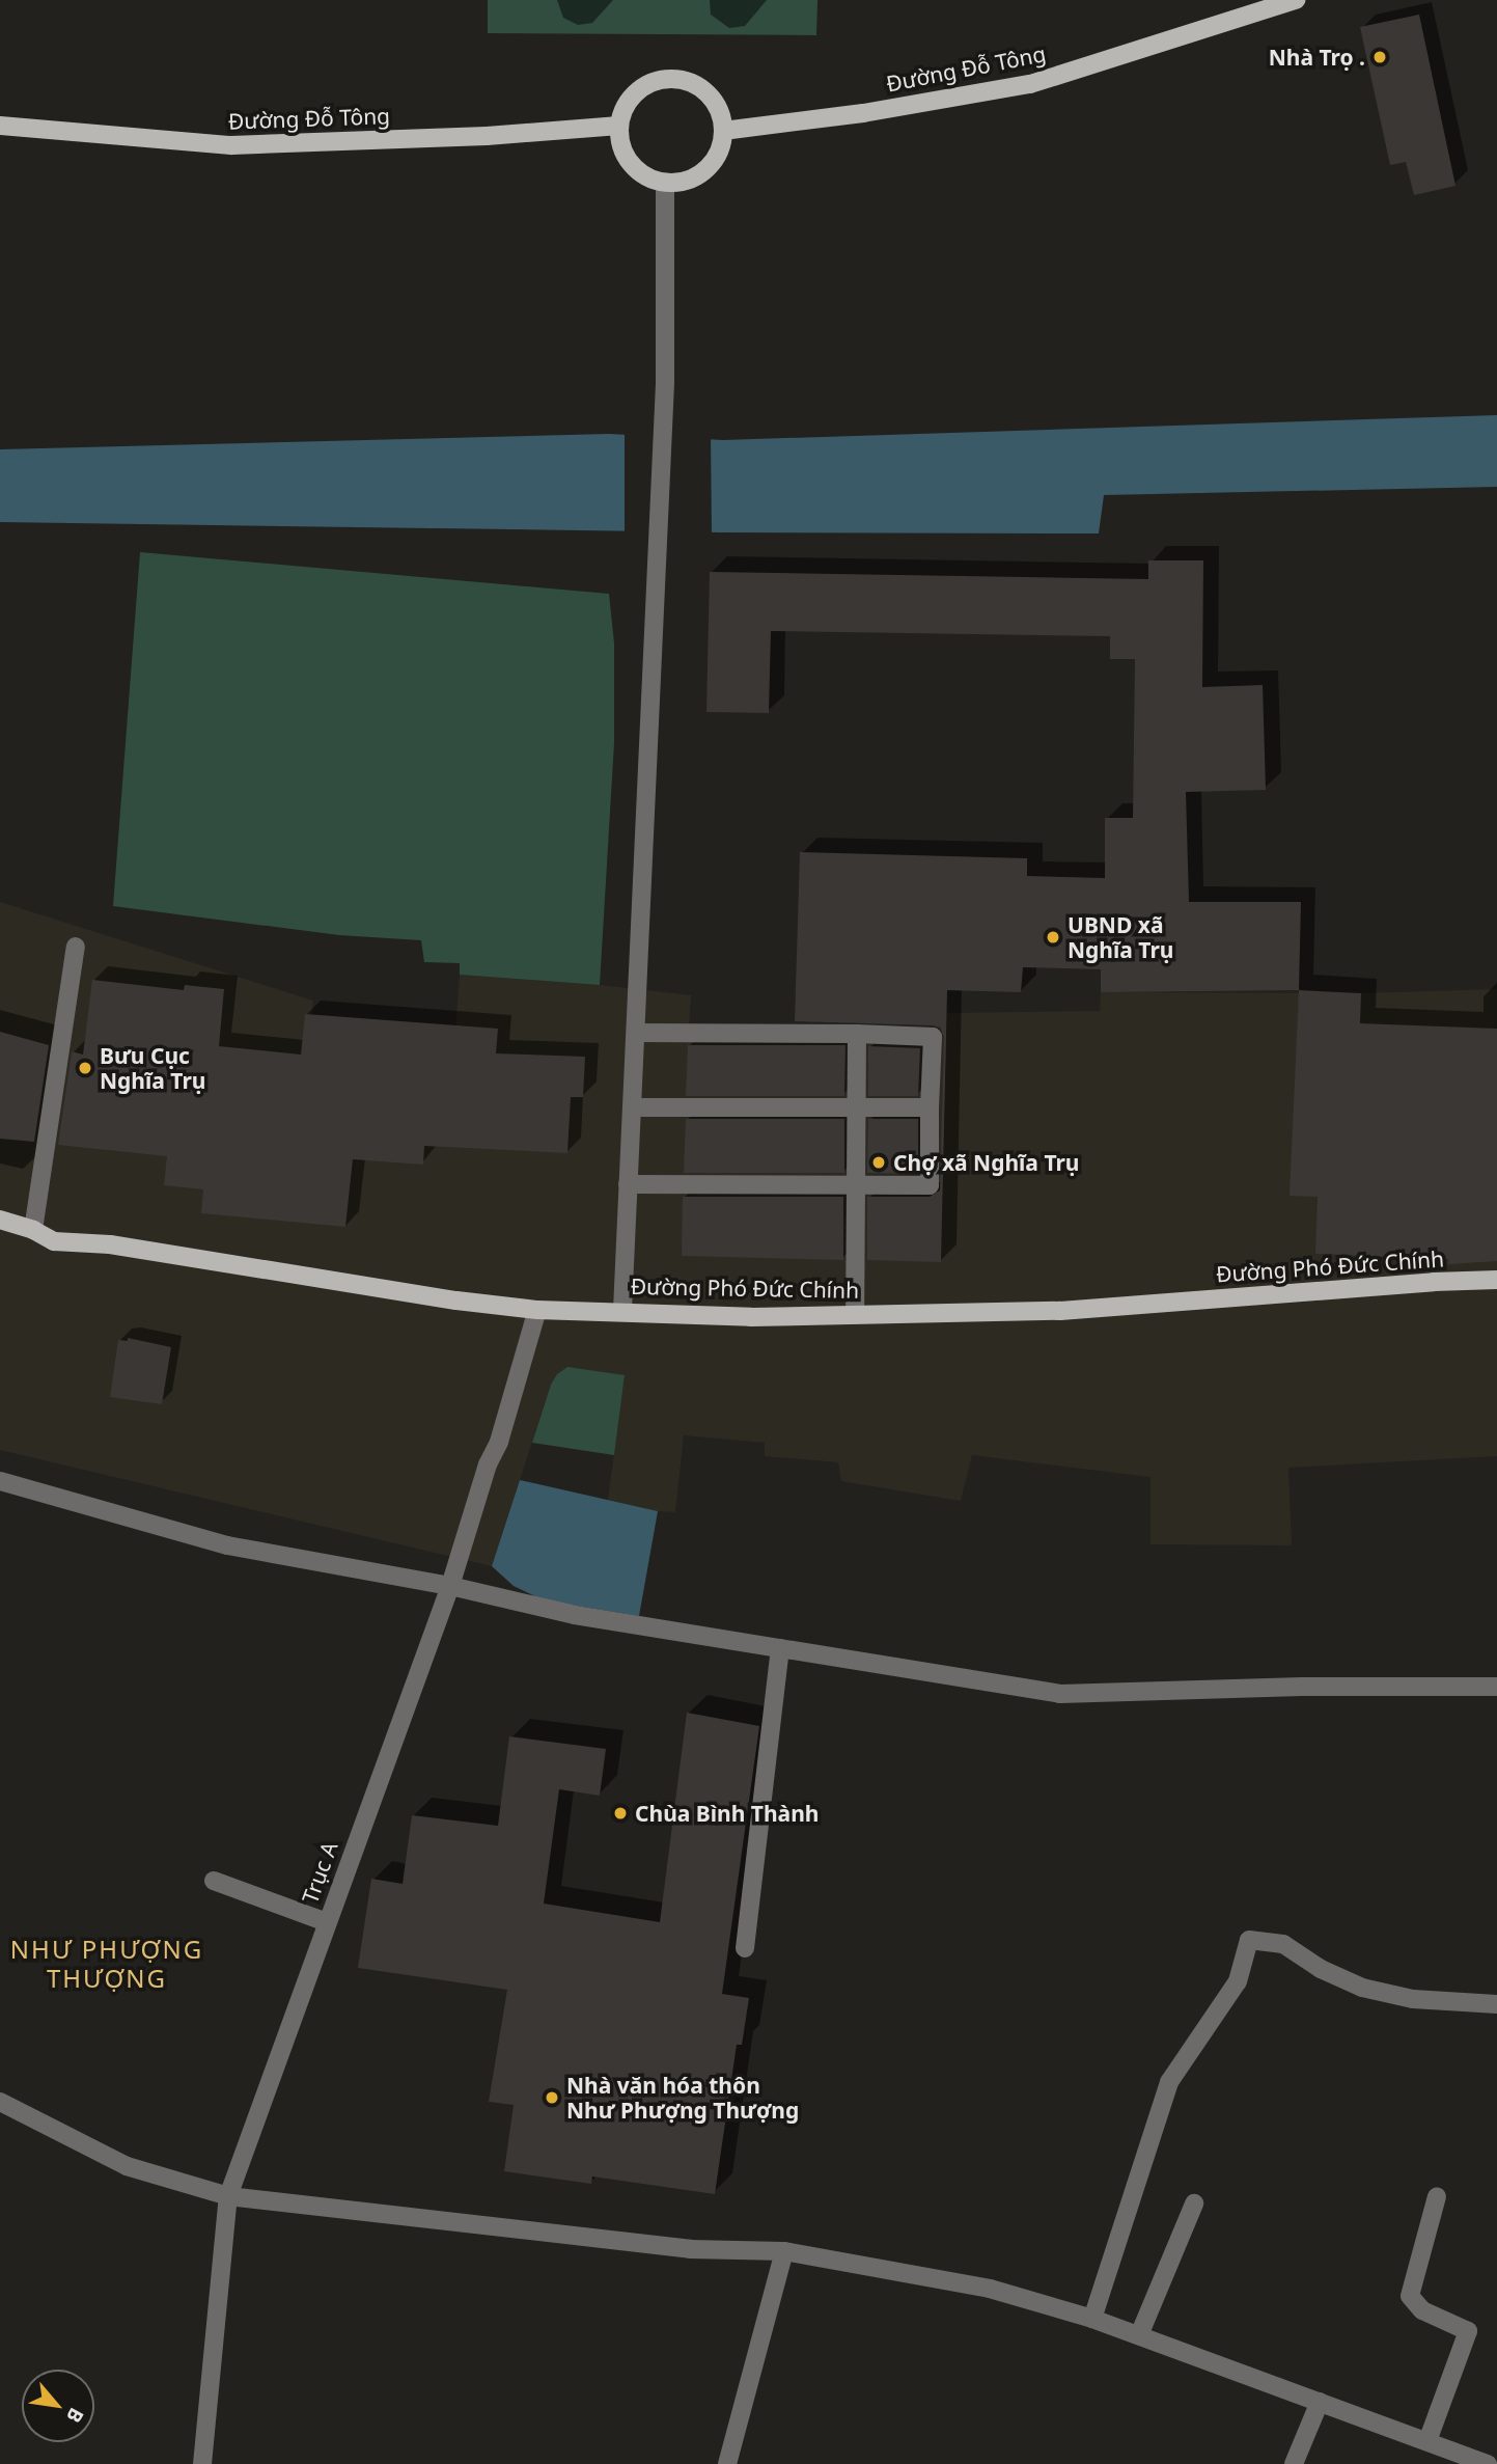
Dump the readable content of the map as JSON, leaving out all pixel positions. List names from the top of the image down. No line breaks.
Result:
{"streets":{"main road":["Đường Đỗ Tông","Đường Phó Đức Chính"],"street":["Trục A"]},"crossings":[["Đường Phó Đức Chính","Trục A"]],"districts":["NHƯ PHƯỢNG THƯỢNG"],"places":["Nhà Trọ .","UBND xã Nghĩa Trụ","Bưu Cục Nghĩa Trụ","Chợ xã Nghĩa Trụ","Chùa Bình Thành","Nhà văn hóa thôn Như Phượng Thượng"],"north":"bottom right"}
